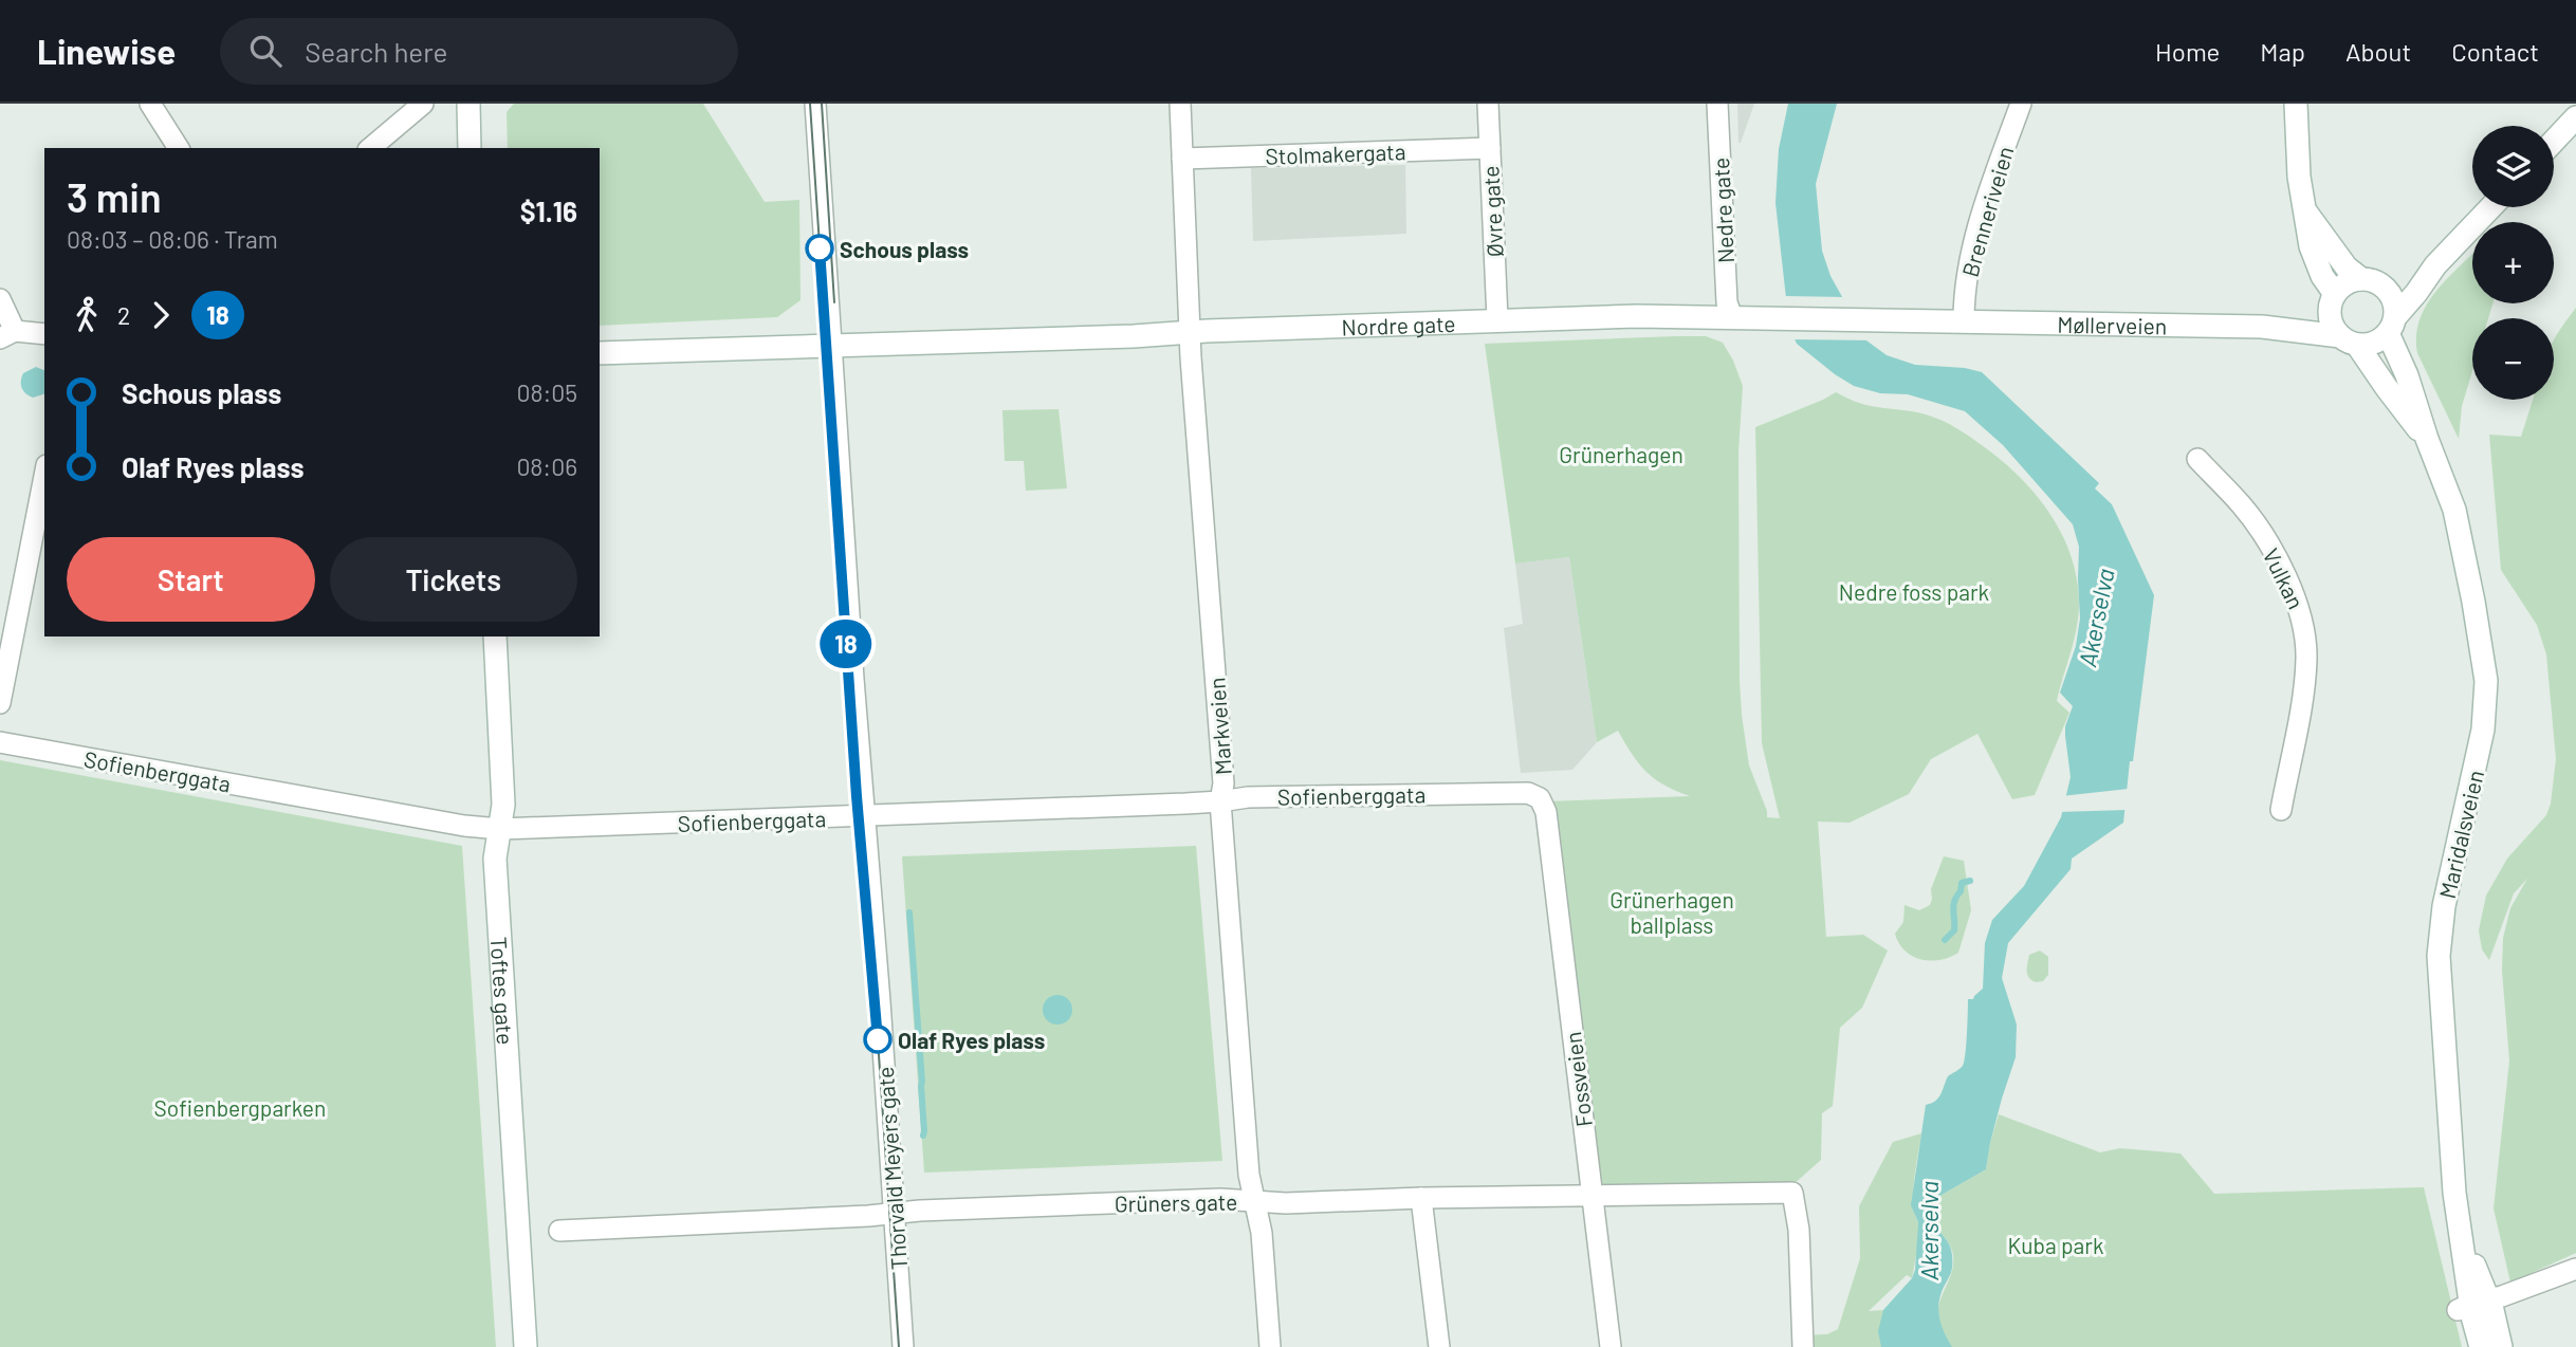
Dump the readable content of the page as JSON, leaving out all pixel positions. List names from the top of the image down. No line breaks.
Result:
{"streets":{"main road":["Nordre gate","Møllerveien","Maridalsveien","Toftes gate"],"street":["Stolmakergata","Nedre gate","Øvre gate","Brenneriveien","Vulkan","Markveien","Sofienberggata","Fossveien","Thorvald Meyers gate","Grüners gate"]},"crossings":[["Stolmakergata","Øvre gate"],["Stolmakergata","Markveien"],["Nedre gate","Nordre gate"],["Øvre gate","Nordre gate"],["Brenneriveien","Nordre gate"],["Brenneriveien","Møllerveien"],["Nordre gate","Møllerveien"],["Nordre gate","Markveien"],["Nordre gate","Thorvald Meyers gate"],["Møllerveien","Maridalsveien"],["Markveien","Sofienberggata"],["Markveien","Grüners gate"],["Sofienberggata","Toftes gate"],["Sofienberggata","Fossveien"],["Sofienberggata","Thorvald Meyers gate"],["Fossveien","Grüners gate"],["Thorvald Meyers gate","Grüners gate"]],"water":["Akerselva"],"parks":["Grünerhagen","Nedre foss park","Grünerhagen ballplass","Sofienbergparken","Kuba park"],"places":["Schous plass","Olaf Ryes plass"],"lines":["tram line 18"],"page":{"header":"Linewise","search":"Search here","nav":["Home","Map","About","Contact"],"on_map":"18","map_buttons":["+","−"],"heading":["3 min","08:03 – 08:06 · Tram","$1.16"],"legs":["2","18"],"list":[{"name":"Schous plass","value":"08:05"},{"name":"Olaf Ryes plass","value":"08:06"}],"buttons":["Start","Tickets"]}}
